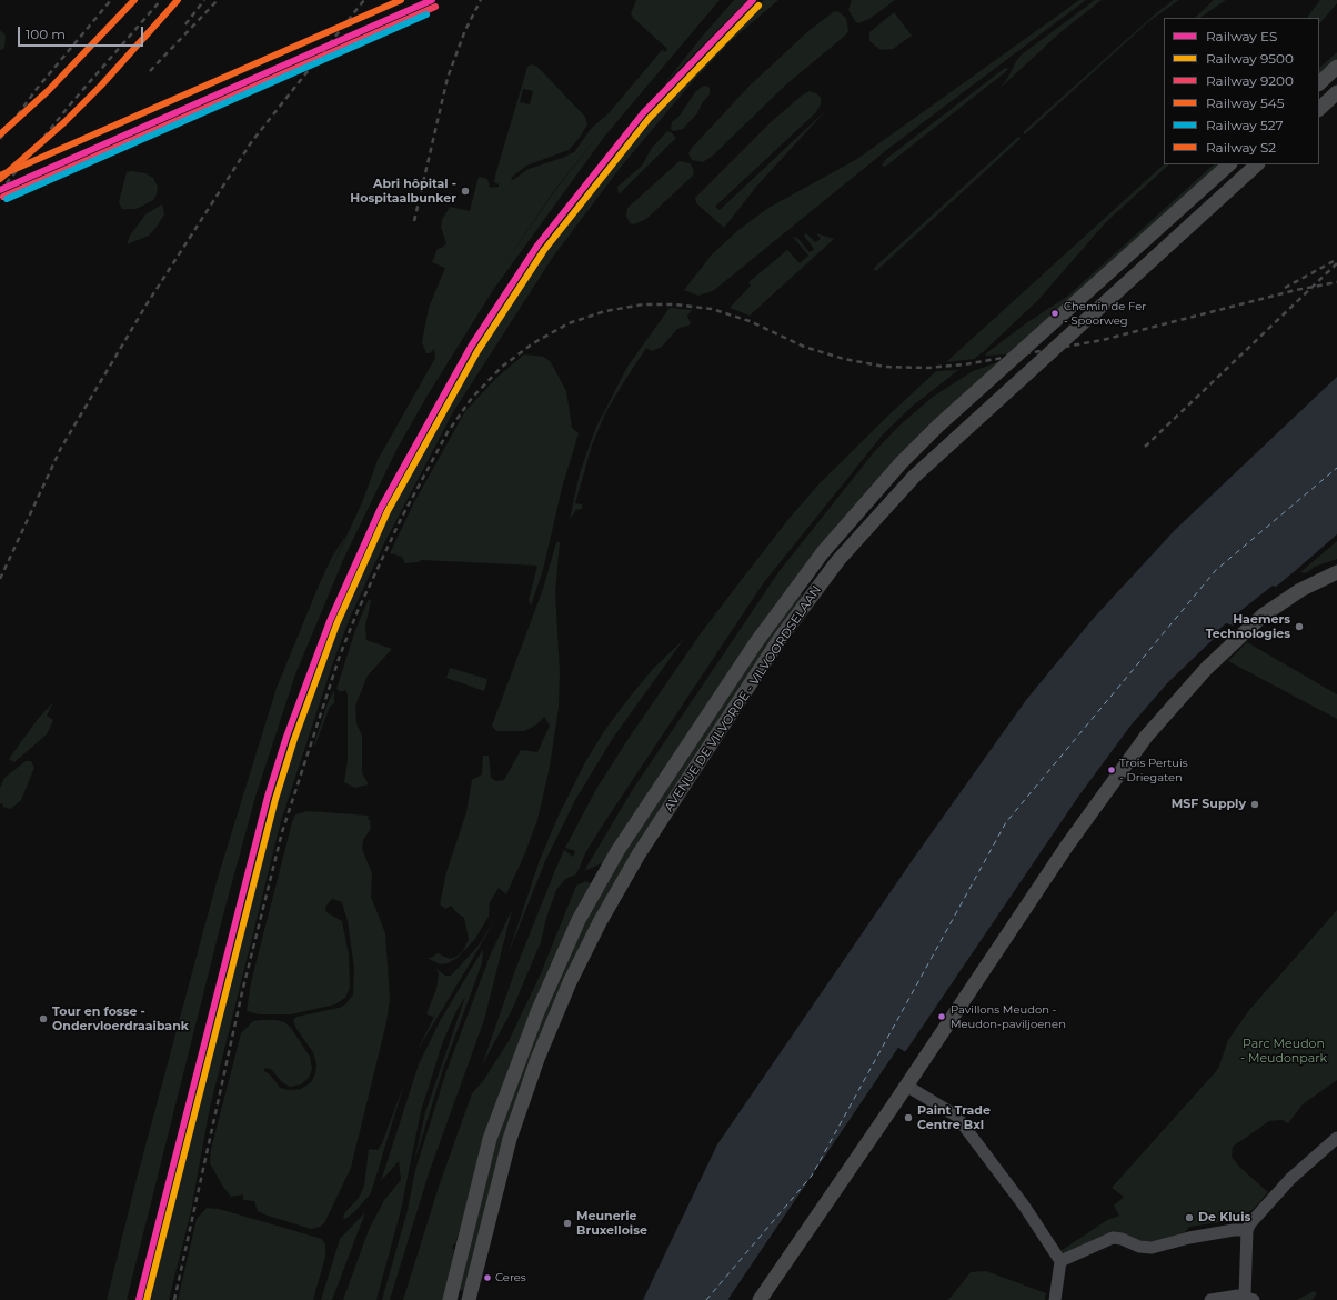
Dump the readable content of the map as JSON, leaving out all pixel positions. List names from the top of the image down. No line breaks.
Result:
{"streets":{"main road":["AVENUE DE VILVORDE - VILVOORDSELAAN"]},"parks":["Parc Meudon - Meudonpark"],"places":["Abri hôpital - Hospitaalbunker","Chemin de Fer - Spoorweg","Haemers Technologies","Trois Pertuis - Driegaten","MSF Supply","Pavillons Meudon - Meudon-paviljoenen","Tour en fosse - Ondervloerdraaibank","Paint Trade Centre Bxl","De Kluis","Meunerie Bruxelloise","Ceres"],"lines":["rail line ES","rail line 545","rail line S2","rail line 9500","rail line 9200","rail line 527"],"legend":["Railway ES","Railway 9500","Railway 9200","Railway 545","Railway 527","Railway S2"],"scale_bar":"100 m"}
